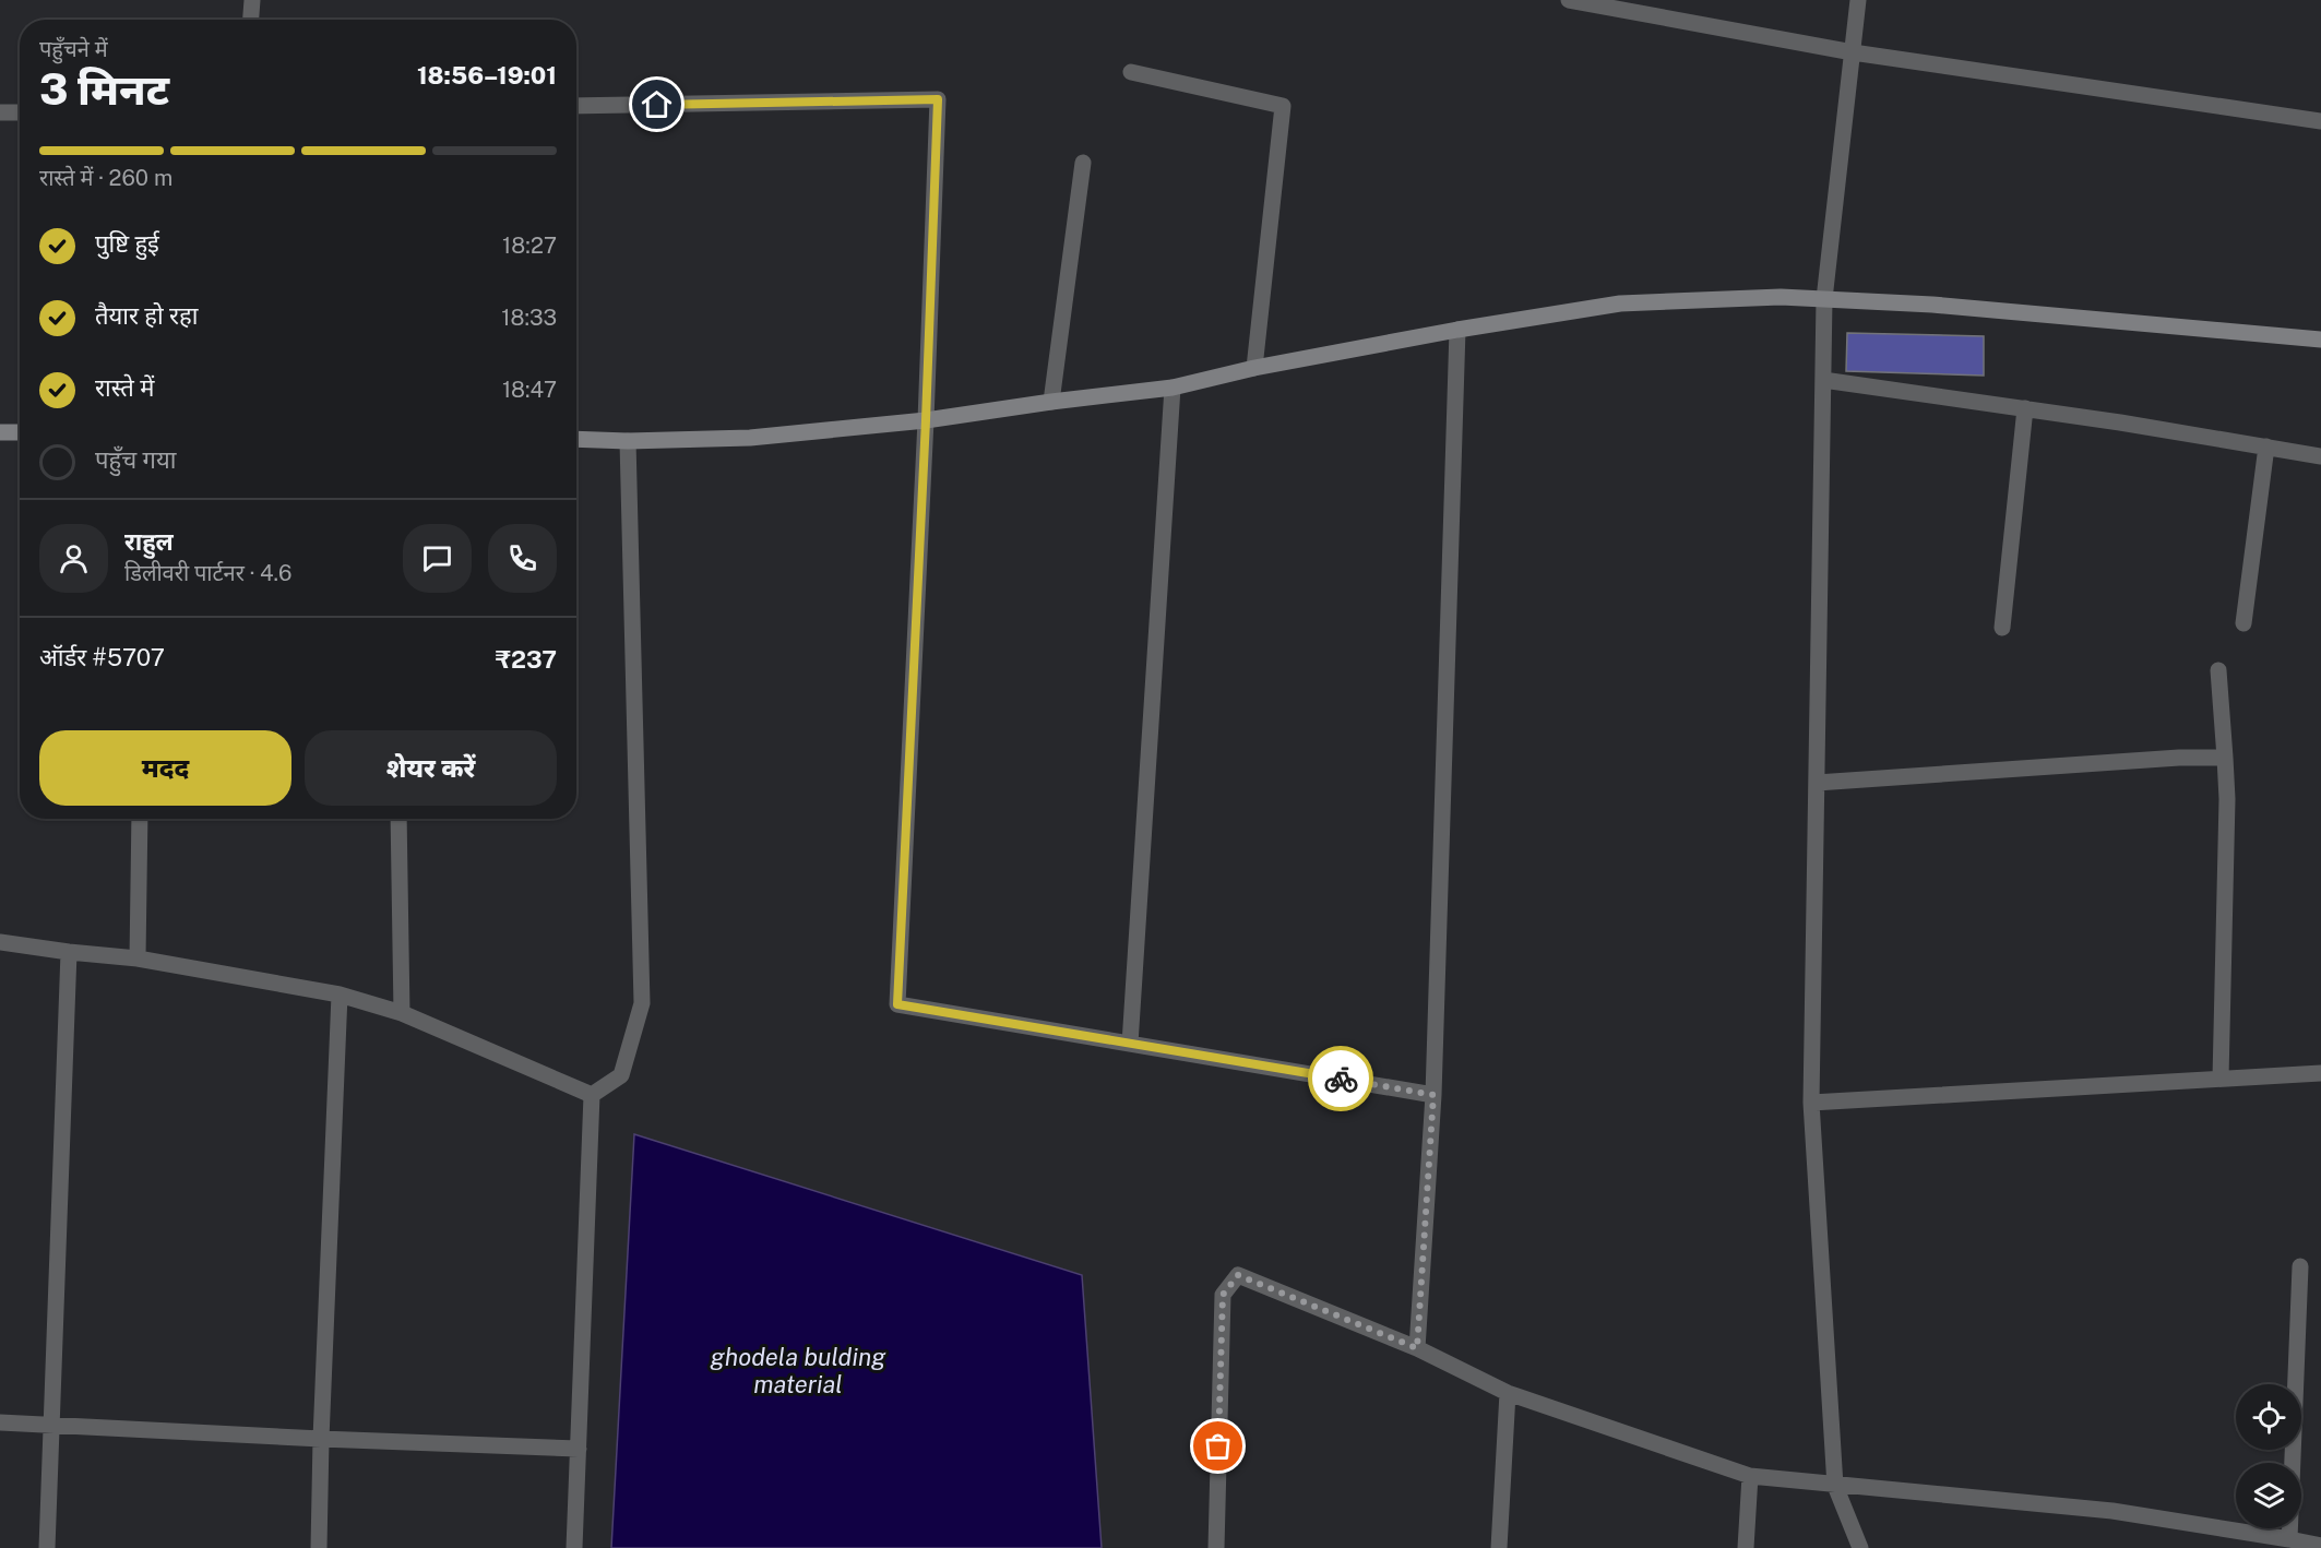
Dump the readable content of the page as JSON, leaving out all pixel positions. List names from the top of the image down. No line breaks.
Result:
{"water":["ghodela bulding material"],"page":{"heading":["3 मिनट","पहुँचने में","18:56–19:01"],"panel":["राहुल","डिलीवरी पार्टनर · 4.6","ऑर्डर #5707","₹237"],"bar":"रास्ते में · 260 m","list":[["पुष्टि हुई","18:27"],["तैयार हो रहा","18:33"],["रास्ते में","18:47"],"पहुँच गया"],"buttons":["मदद","शेयर करें"]}}
